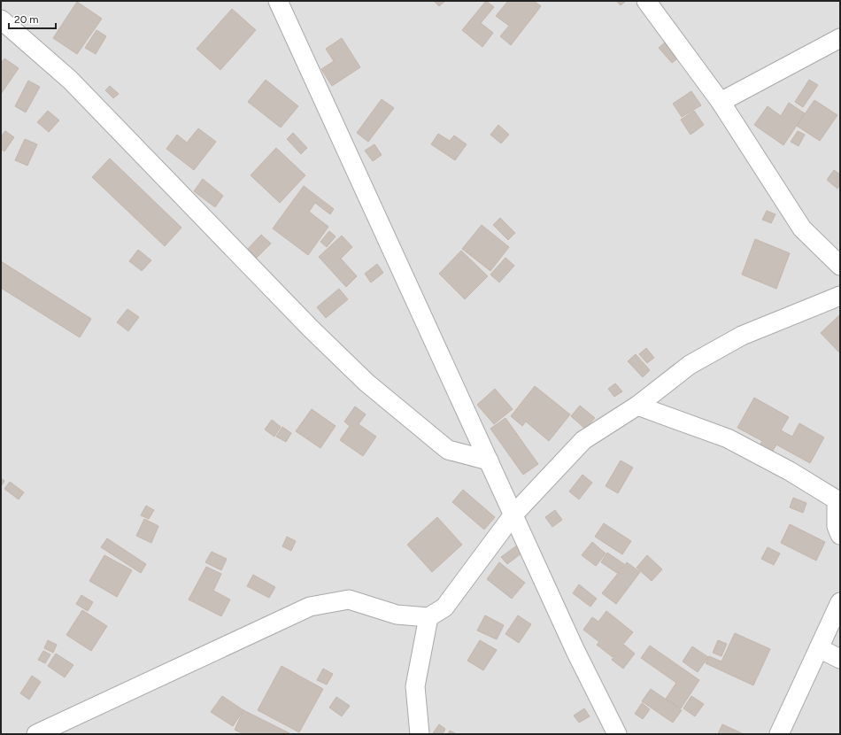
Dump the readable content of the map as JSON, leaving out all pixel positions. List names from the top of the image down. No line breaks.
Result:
{"scale_bar":"20 m"}
